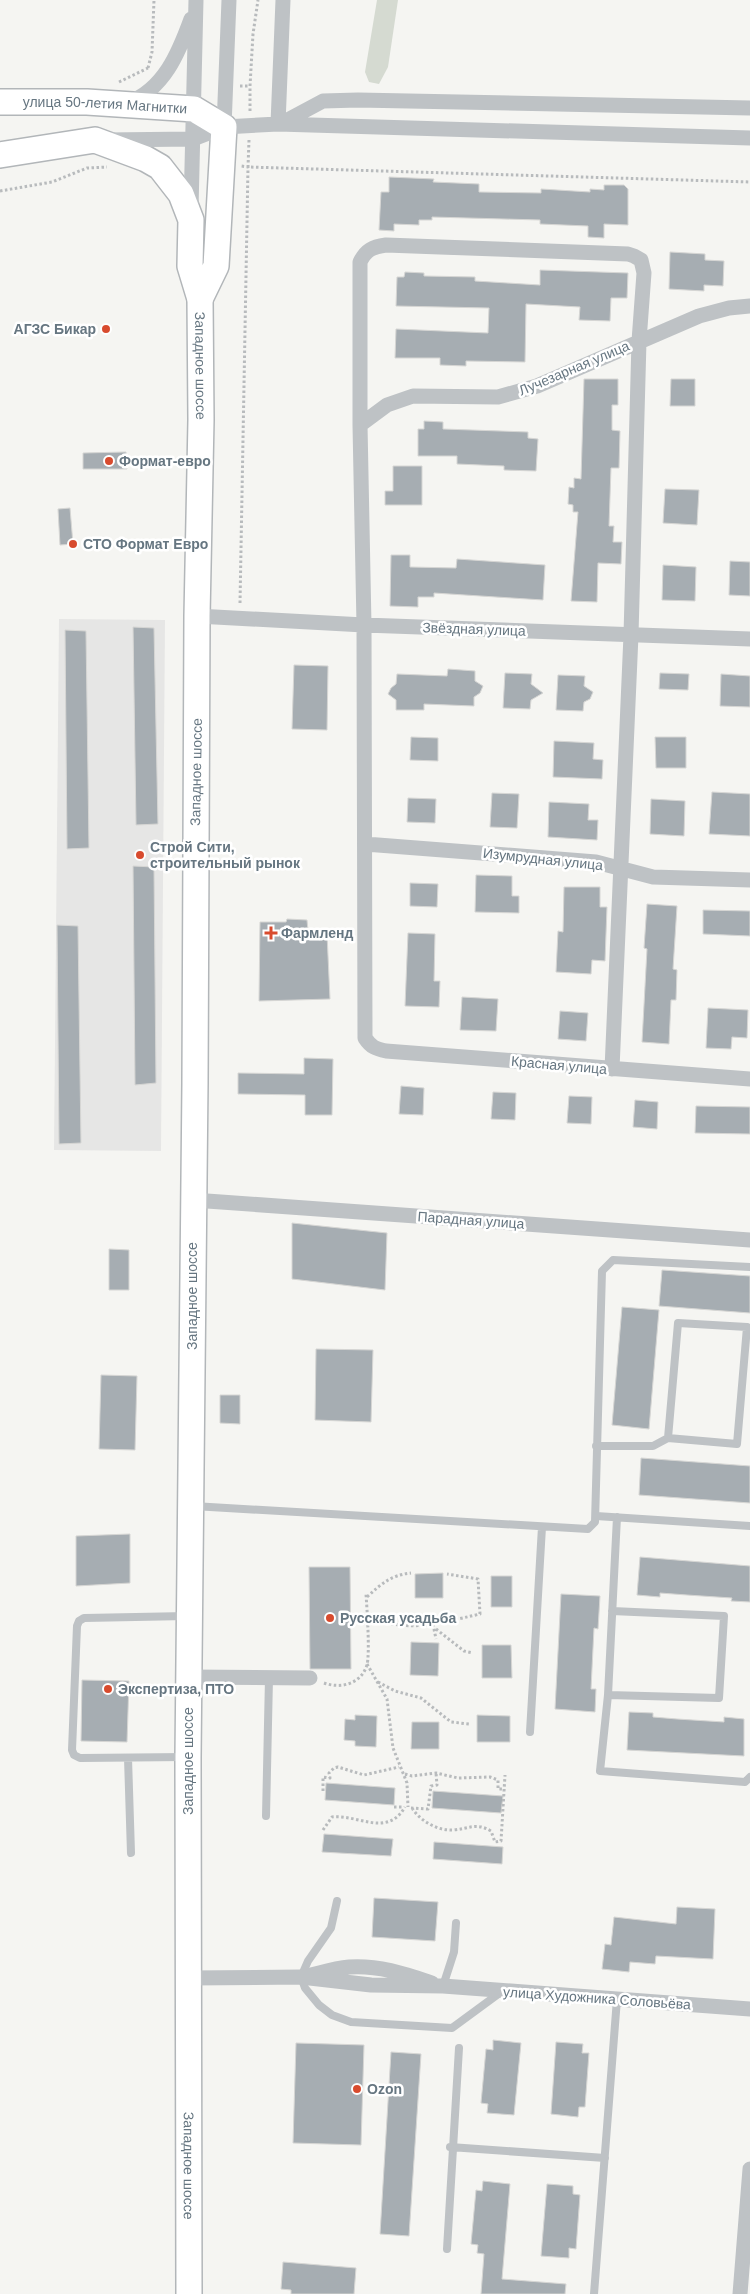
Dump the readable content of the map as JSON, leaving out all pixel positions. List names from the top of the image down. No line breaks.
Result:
{"streets":{"main road":["улица 50-летия Магнитки","Западное шоссе"],"street":["Лучезарная улица","Звёздная улица","Изумрудная улица","Красная улица","Парадная улица","улица Художника Соловьёва"]},"crossings":[["улица 50-летия Магнитки","Западное шоссе"],["Западное шоссе","Звёздная улица"],["Западное шоссе","Парадная улица"],["Западное шоссе","улица Художника Соловьёва"],["Изумрудная улица","Красная улица"]],"places":{"other":["АГЗС Бикар","Формат-евро","СТО Формат Евро","Строй Сити, строительный рынок","Русская усадьба","Экспертиза, ПТО","Ozon"],"health":["Фармленд"]}}
